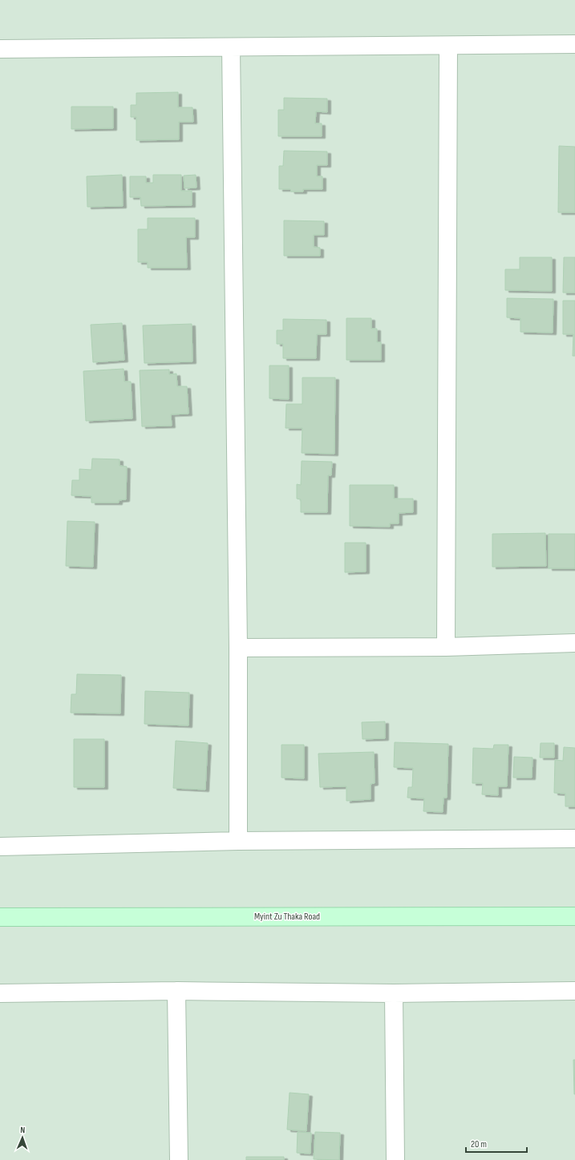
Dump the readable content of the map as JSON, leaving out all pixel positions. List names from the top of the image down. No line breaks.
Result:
{"streets":{"street":["Myint Zu Thaka Road"]},"scale_bar":"20 m","north":"top"}
